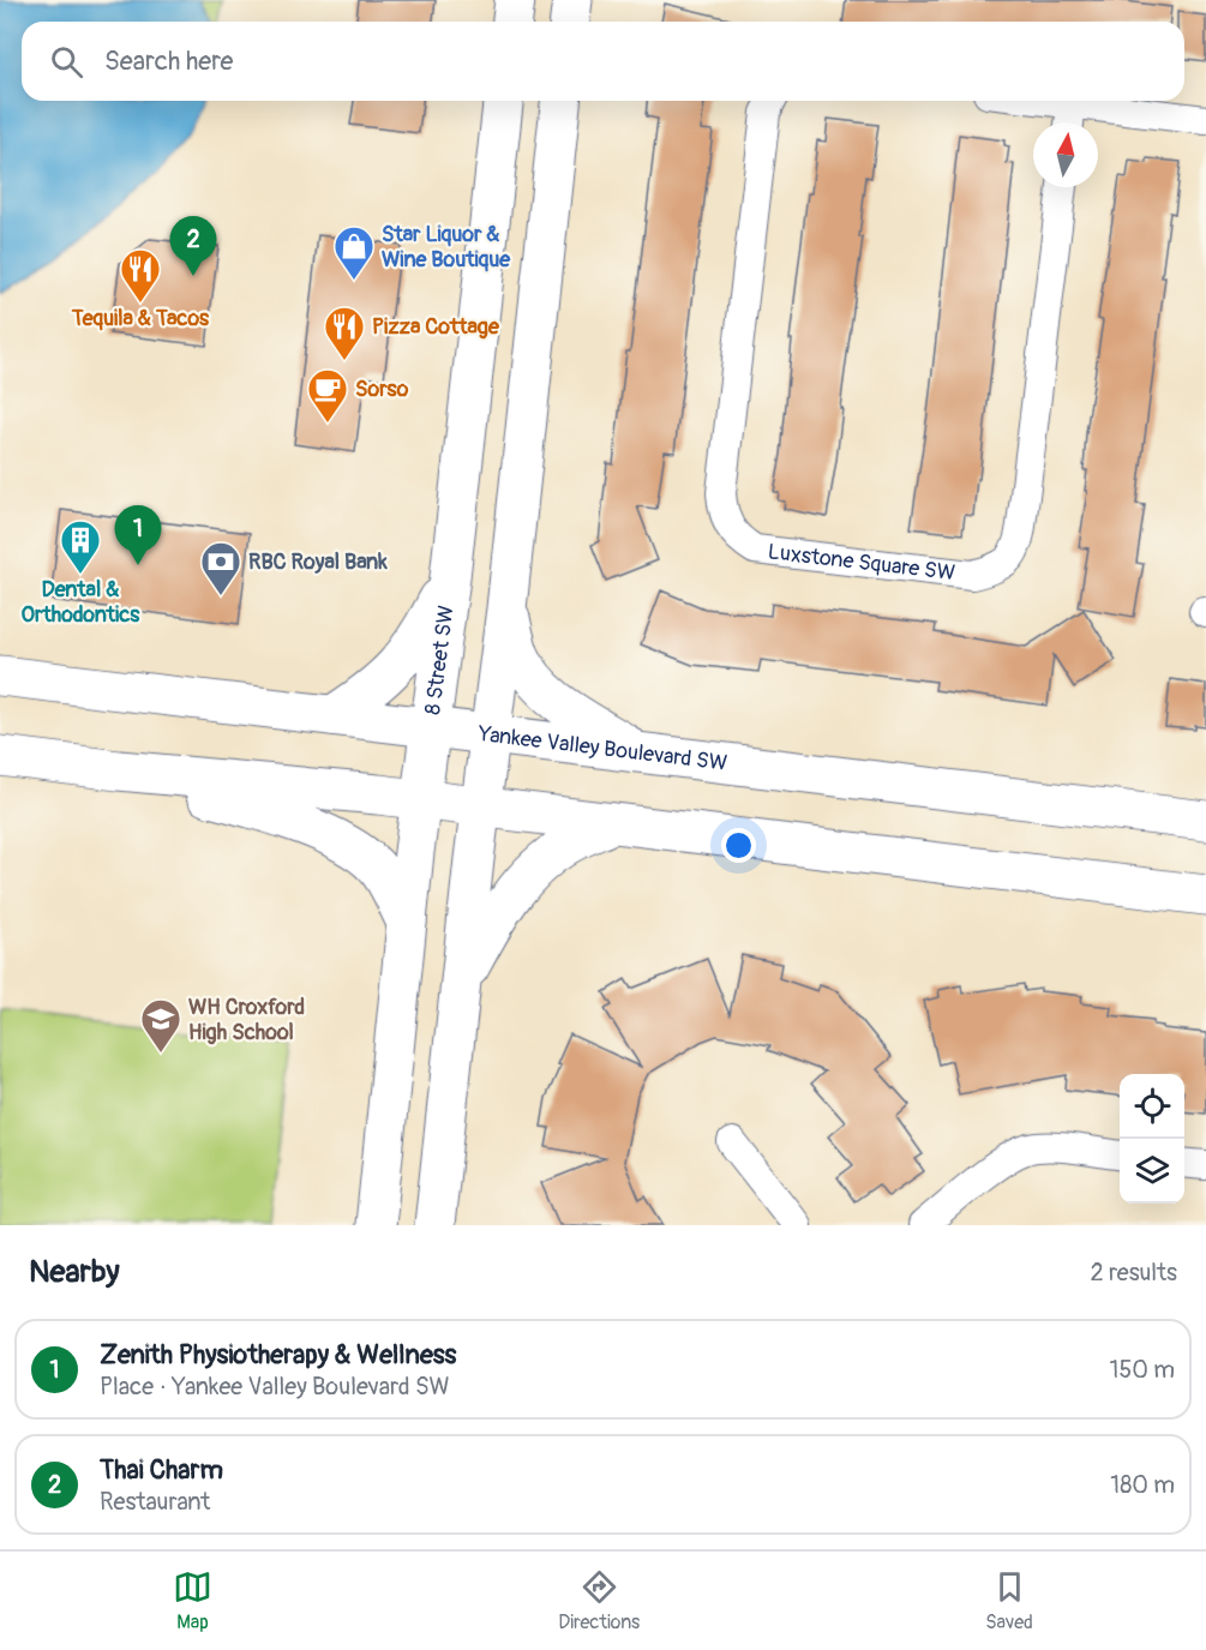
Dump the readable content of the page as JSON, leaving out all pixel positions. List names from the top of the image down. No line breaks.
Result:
{"streets":{"main road":["8 Street SW","Yankee Valley Boulevard SW"],"street":["Luxstone Square SW"]},"crossings":[["8 Street SW","Yankee Valley Boulevard SW"]],"places":{"shop":["Star Liquor & Wine Boutique"],"restaurant":["Tequila & Tacos","Pizza Cottage"],"cafe":["Sorso"],"building":["Dental & Orthodontics"],"bank":["RBC Royal Bank"],"school or university":["WH Croxford High School"]},"north":"top","page":{"search":"Search here","pins":["2","1"],"heading":["Nearby","2 results"],"list":[{"mark":"1","name":"Zenith Physiotherapy & Wellness","note":"Place · Yankee Valley Boulevard SW","value":"150 m"},{"mark":"2","name":"Thai Charm","note":"Restaurant","value":"180 m"}],"nav":["Map","Directions","Saved"]}}
